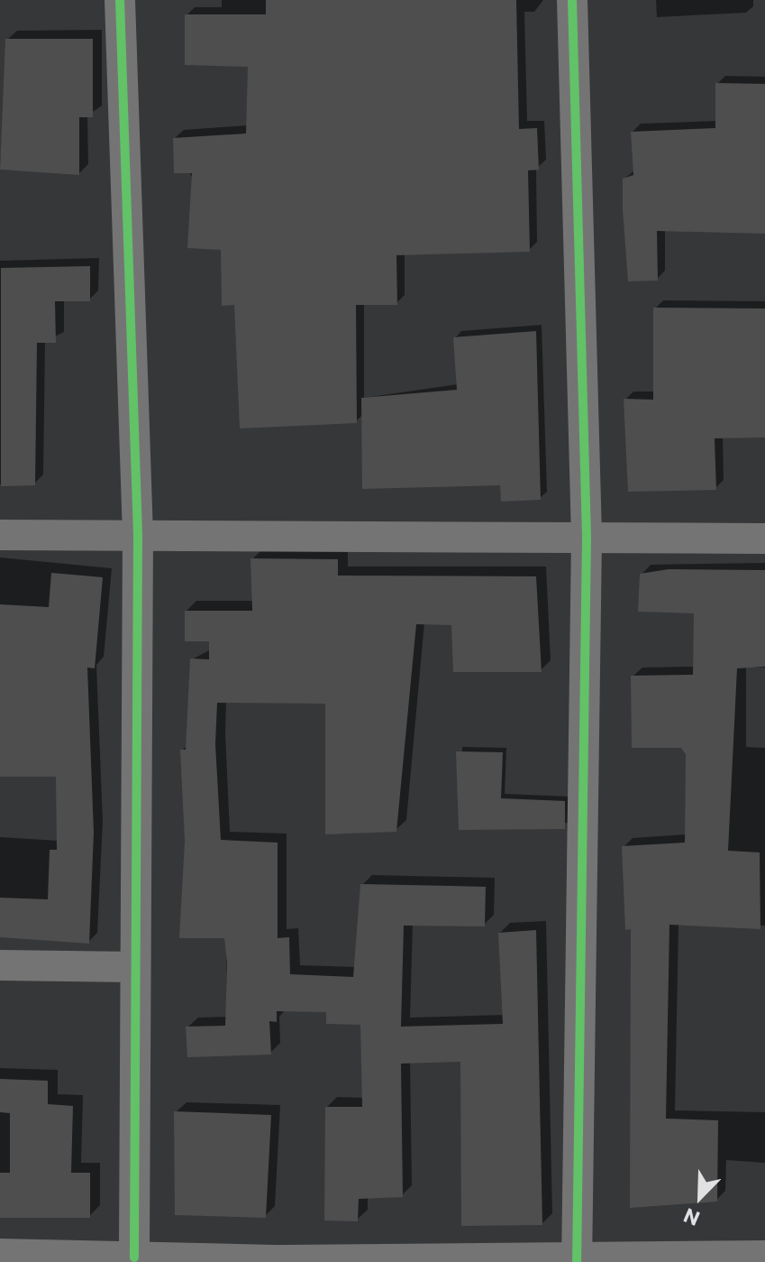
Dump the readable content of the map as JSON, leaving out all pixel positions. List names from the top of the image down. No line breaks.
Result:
{"north":"bottom left"}
